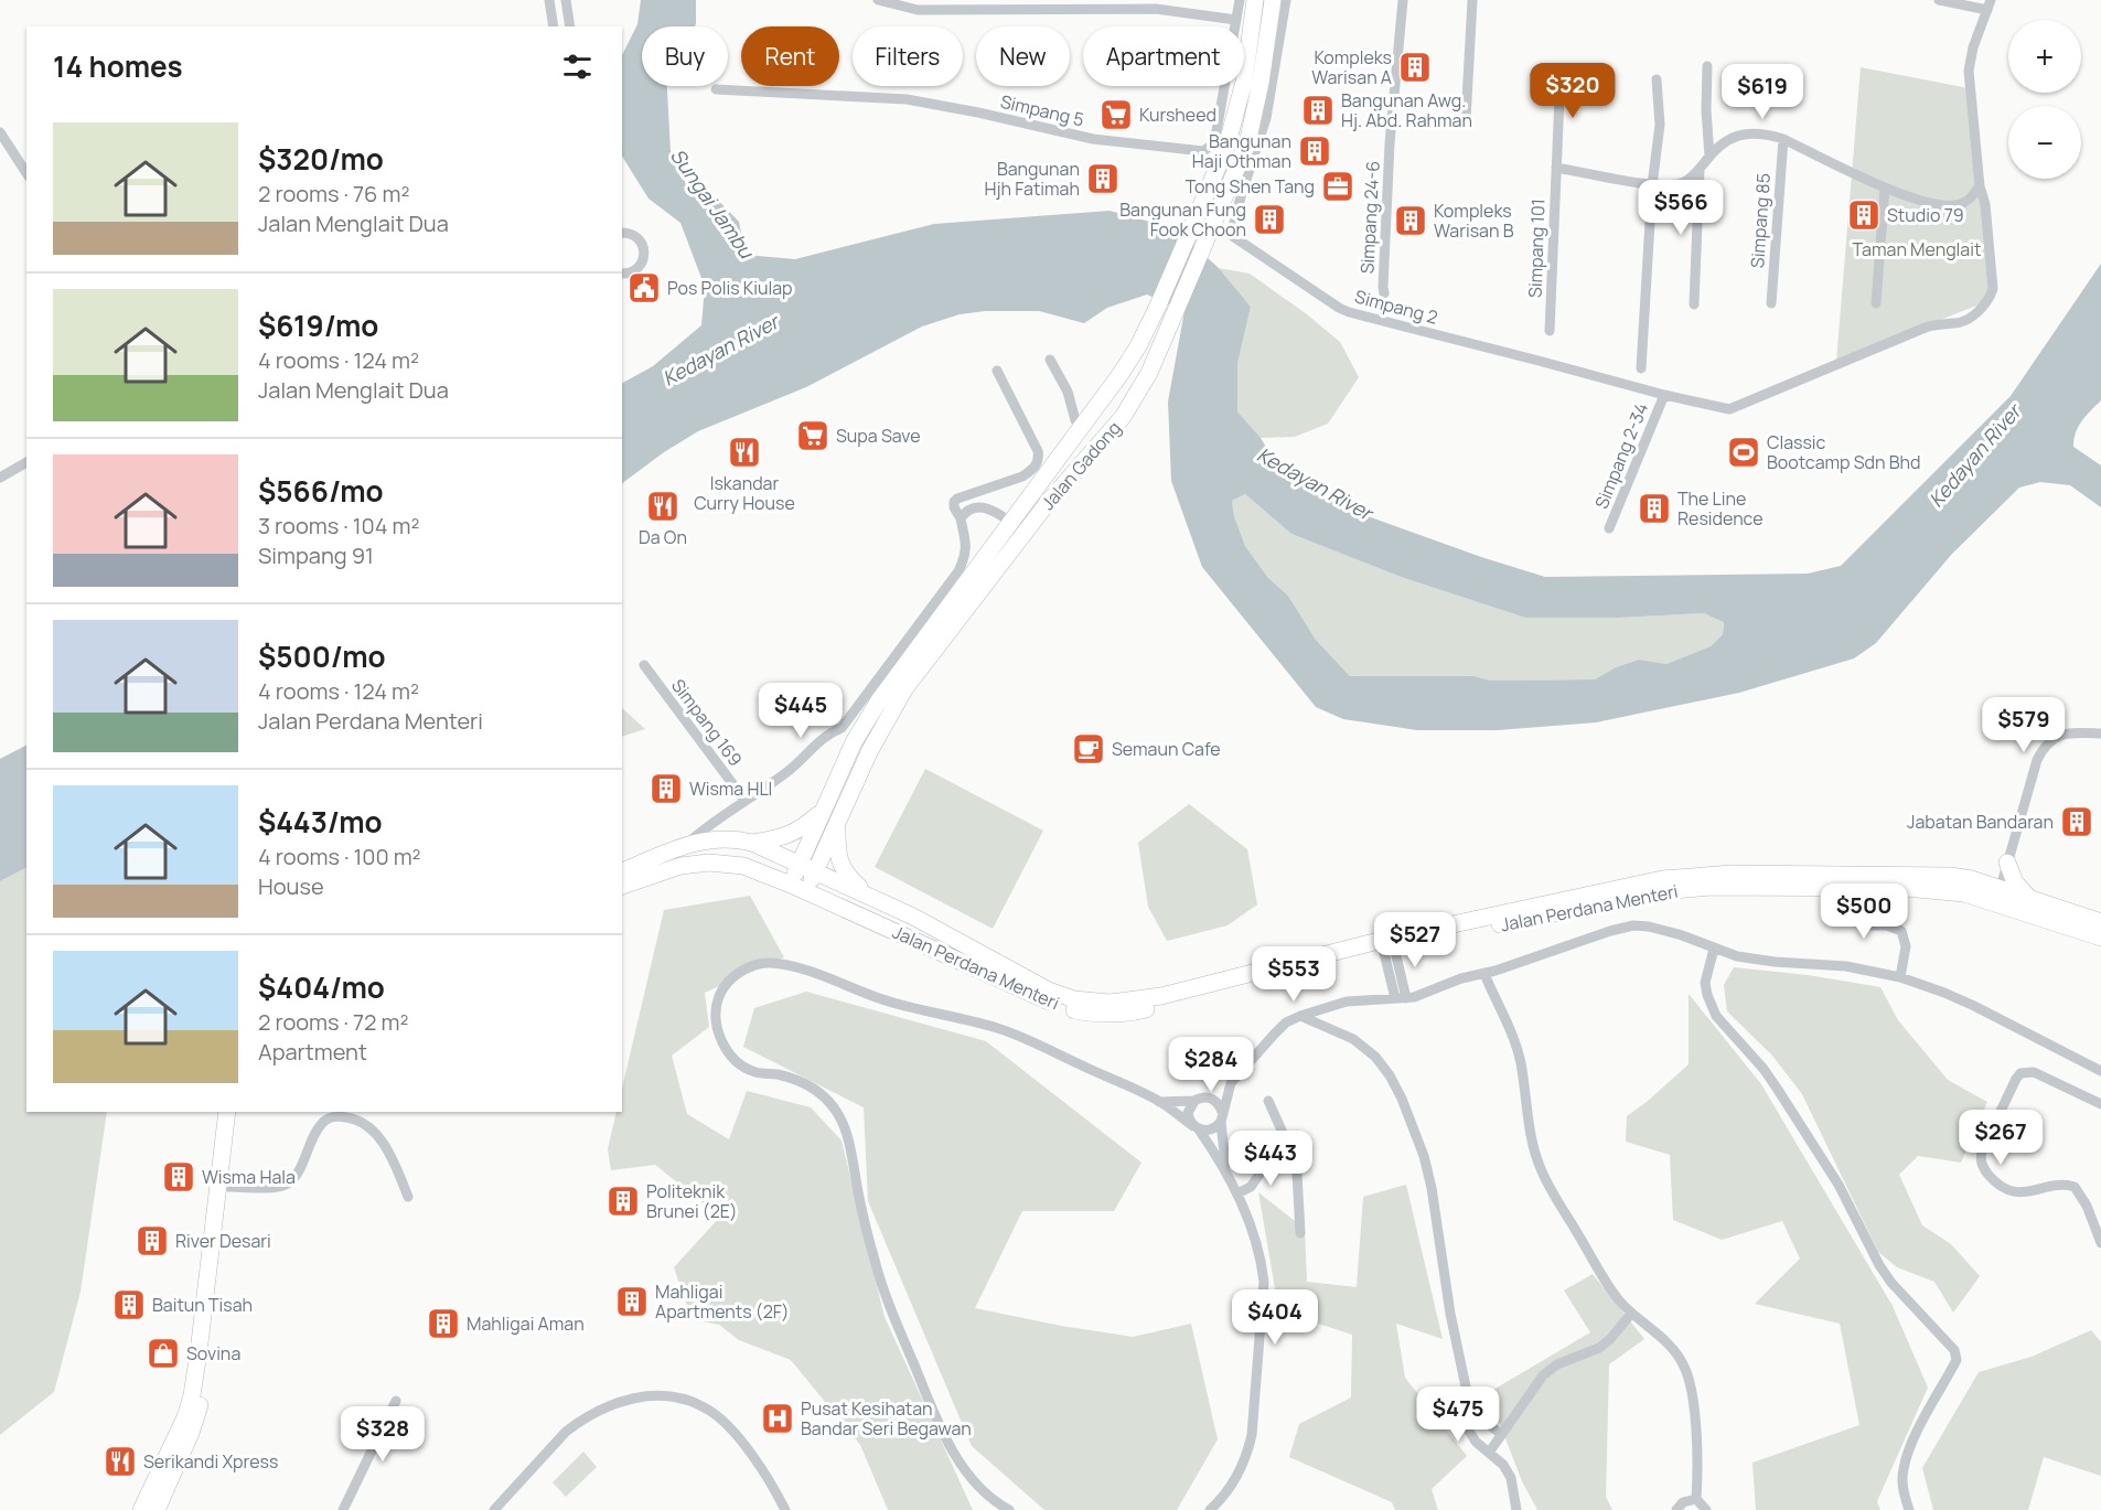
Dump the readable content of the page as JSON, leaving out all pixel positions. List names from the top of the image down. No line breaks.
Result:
{"streets":{"main road":["Jalan Gadong","Jalan Perdana Menteri"],"street":["Simpang 5","Simpang 24-6","Simpang 85","Simpang 101","Simpang 2","Simpang 2-34","Simpang 169"]},"crossings":[["Simpang 2","Simpang 2-34"],["Jalan Gadong","Jalan Perdana Menteri"]],"water":["Sungai Jambu","Kedayan River"],"parks":["Taman Menglait"],"places":{"building":["Kompleks Warisan A","Bangunan Awg. Hj. Abd. Rahman","Bangunan Haji Othman","Bangunan Hjh Fatimah","Studio 79","Bangunan Fung Fook Choon","Kompleks Warisan B","The Line Residence","Wisma HLI","Jabatan Bandaran","Wisma Hala","Politeknik Brunei (2E)","River Desari","Mahligai Apartments (2F)","Baitun Tisah","Mahligai Aman"],"supermarket":["Kursheed","Supa Save"],"office":["Tong Shen Tang"],"public building":["Pos Polis Kiulap"],"restaurant":["Iskandar Curry House","Da On","Serikandi Xpress"],"sports":["Classic Bootcamp Sdn Bhd"],"cafe":["Semaun Cafe"],"shop":["Sovina"],"hospital":["Pusat Kesihatan Bandar Seri Begawan"]},"page":{"map_buttons":["+","−"],"chip":["Buy","Rent","Filters","New","Apartment"],"heading":"14 homes","price":["$320","$619","$566","$445","$579","$500","$527","$553","$284","$267","$443","$404","$475","$328"],"list":[{"name":"$320/mo","note":"2 rooms · 76 m² · Jalan Menglait Dua"},{"name":"$619/mo","note":"4 rooms · 124 m² · Jalan Menglait Dua"},{"name":"$566/mo","note":"3 rooms · 104 m² · Simpang 91"},{"name":"$500/mo","note":"4 rooms · 124 m² · Jalan Perdana Menteri"},{"name":"$443/mo","note":"4 rooms · 100 m² · House"},{"name":"$404/mo","note":"2 rooms · 72 m² · Apartment"}]}}
